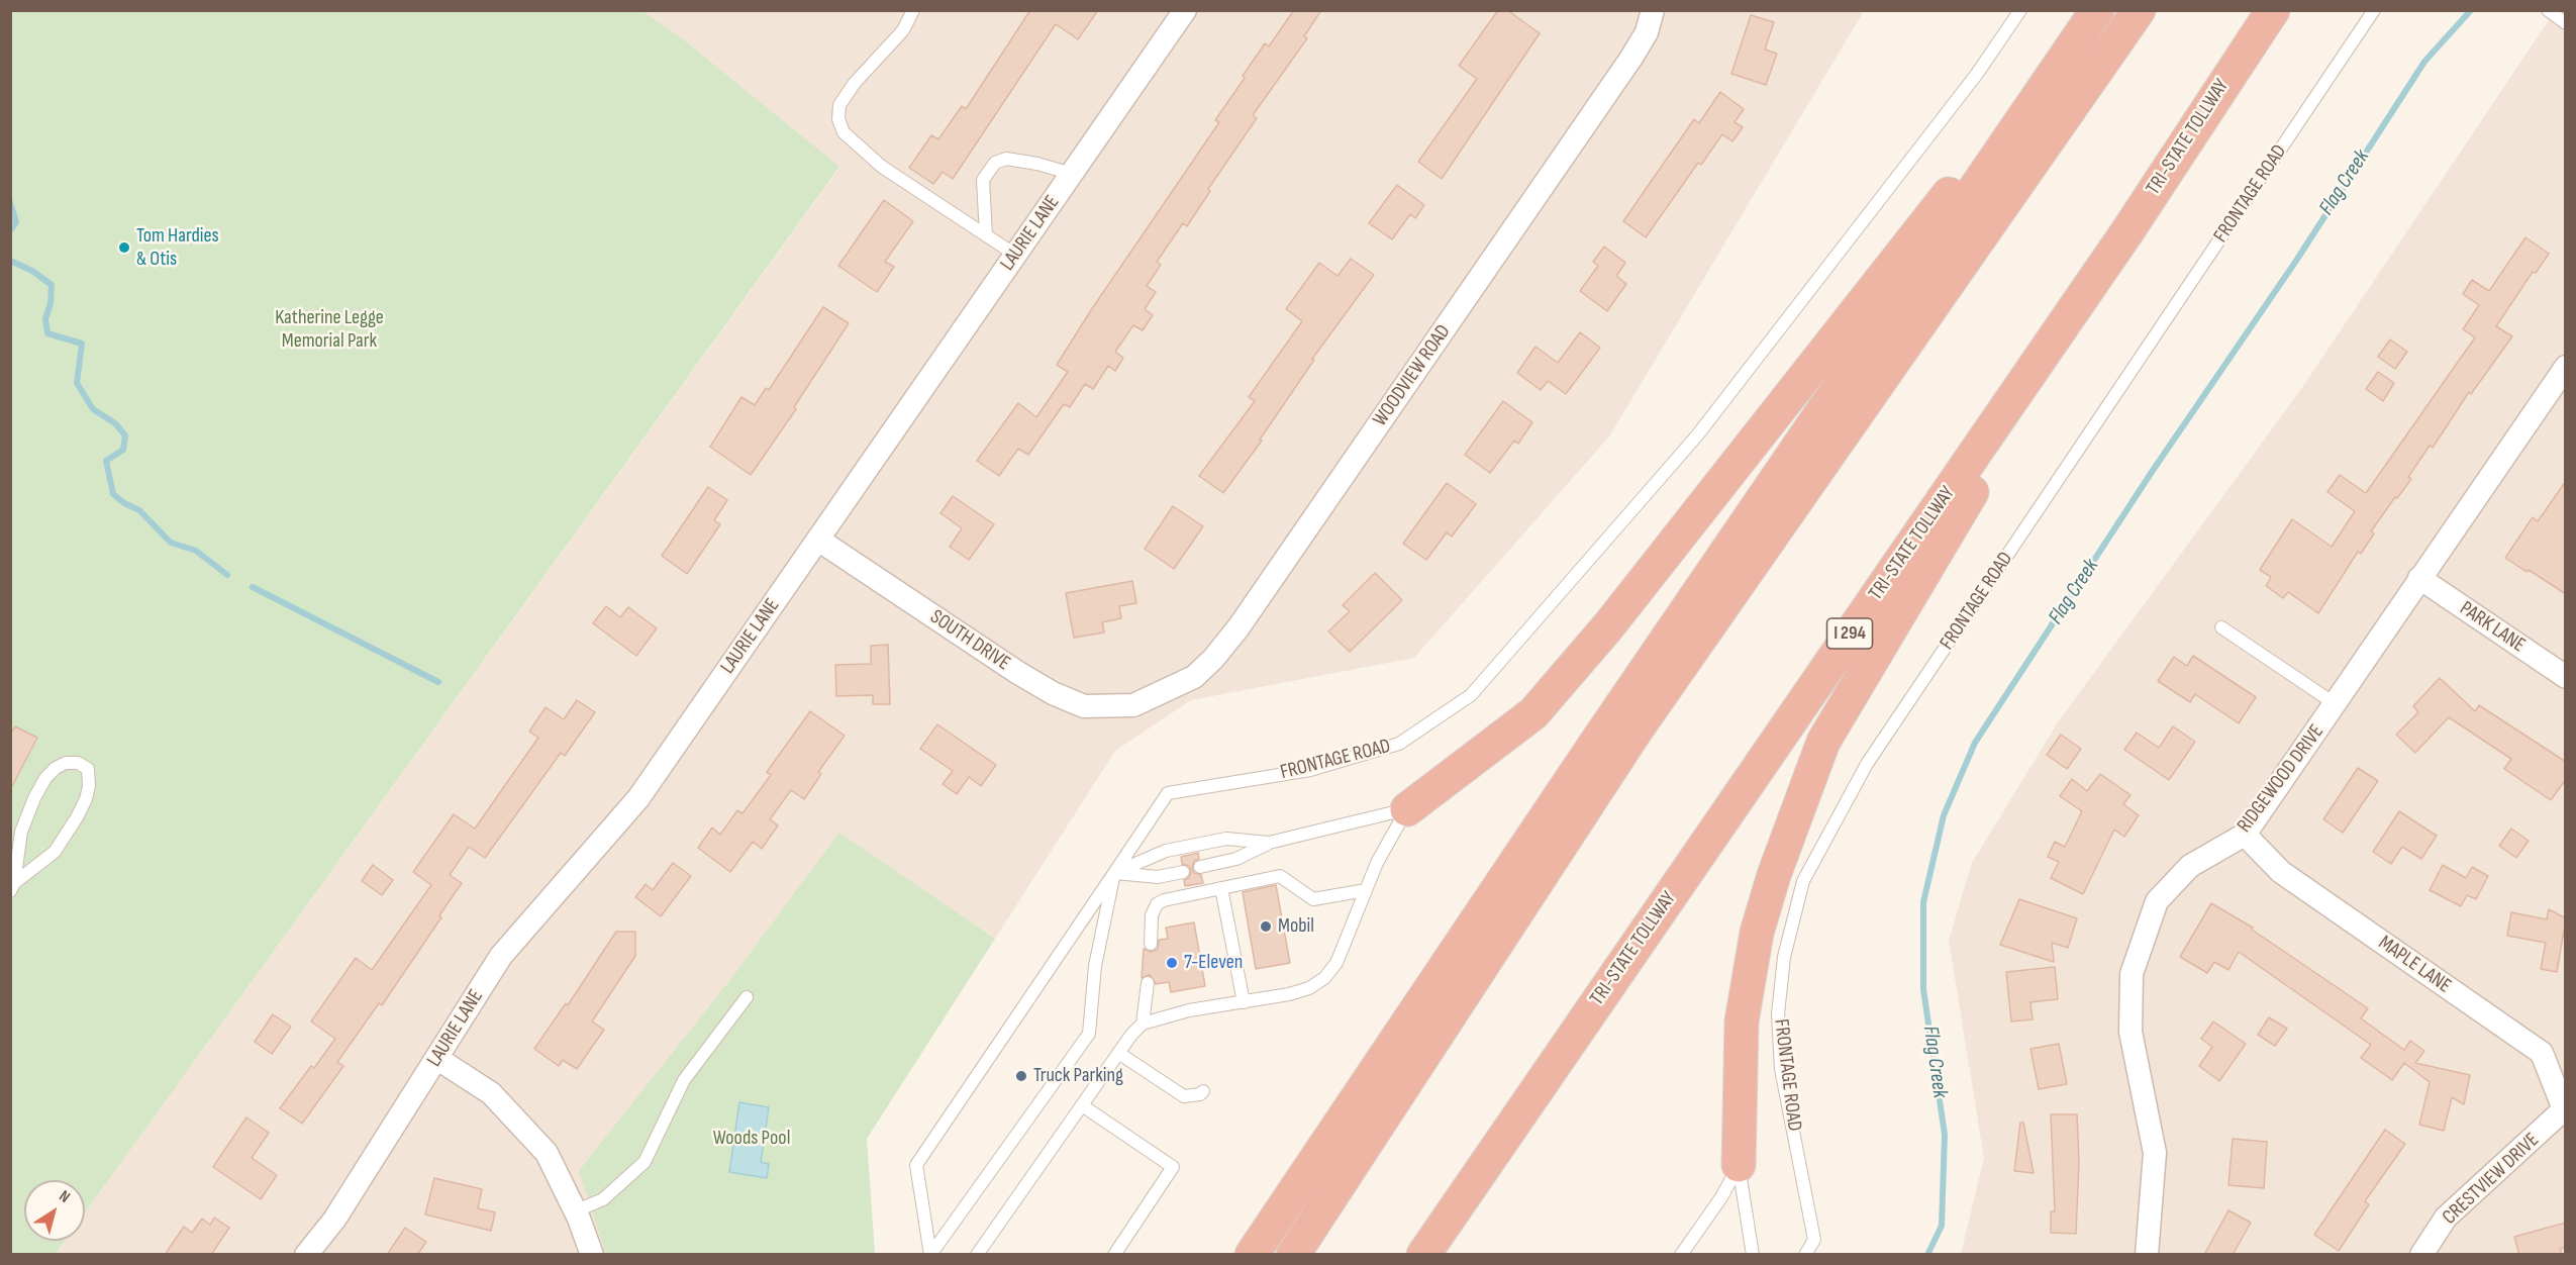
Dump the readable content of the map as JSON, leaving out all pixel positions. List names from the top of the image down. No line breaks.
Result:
{"streets":{"highway":["TRI-STATE TOLLWAY","I 294"],"street":["LAURIE LANE","WOODVIEW ROAD","PARK LANE","SOUTH DRIVE","RIDGEWOOD DRIVE","MAPLE LANE","CRESTVIEW DRIVE"],"lane":["FRONTAGE ROAD"]},"crossings":[["LAURIE LANE","SOUTH DRIVE"],["WOODVIEW ROAD","SOUTH DRIVE"],["PARK LANE","RIDGEWOOD DRIVE"],["RIDGEWOOD DRIVE","MAPLE LANE"],["MAPLE LANE","CRESTVIEW DRIVE"]],"water":["Flag Creek"],"parks":["Katherine Legge Memorial Park","Woods Pool"],"places":["Tom Hardies & Otis","Mobil","7-Eleven","Truck Parking"],"north":"top right"}
